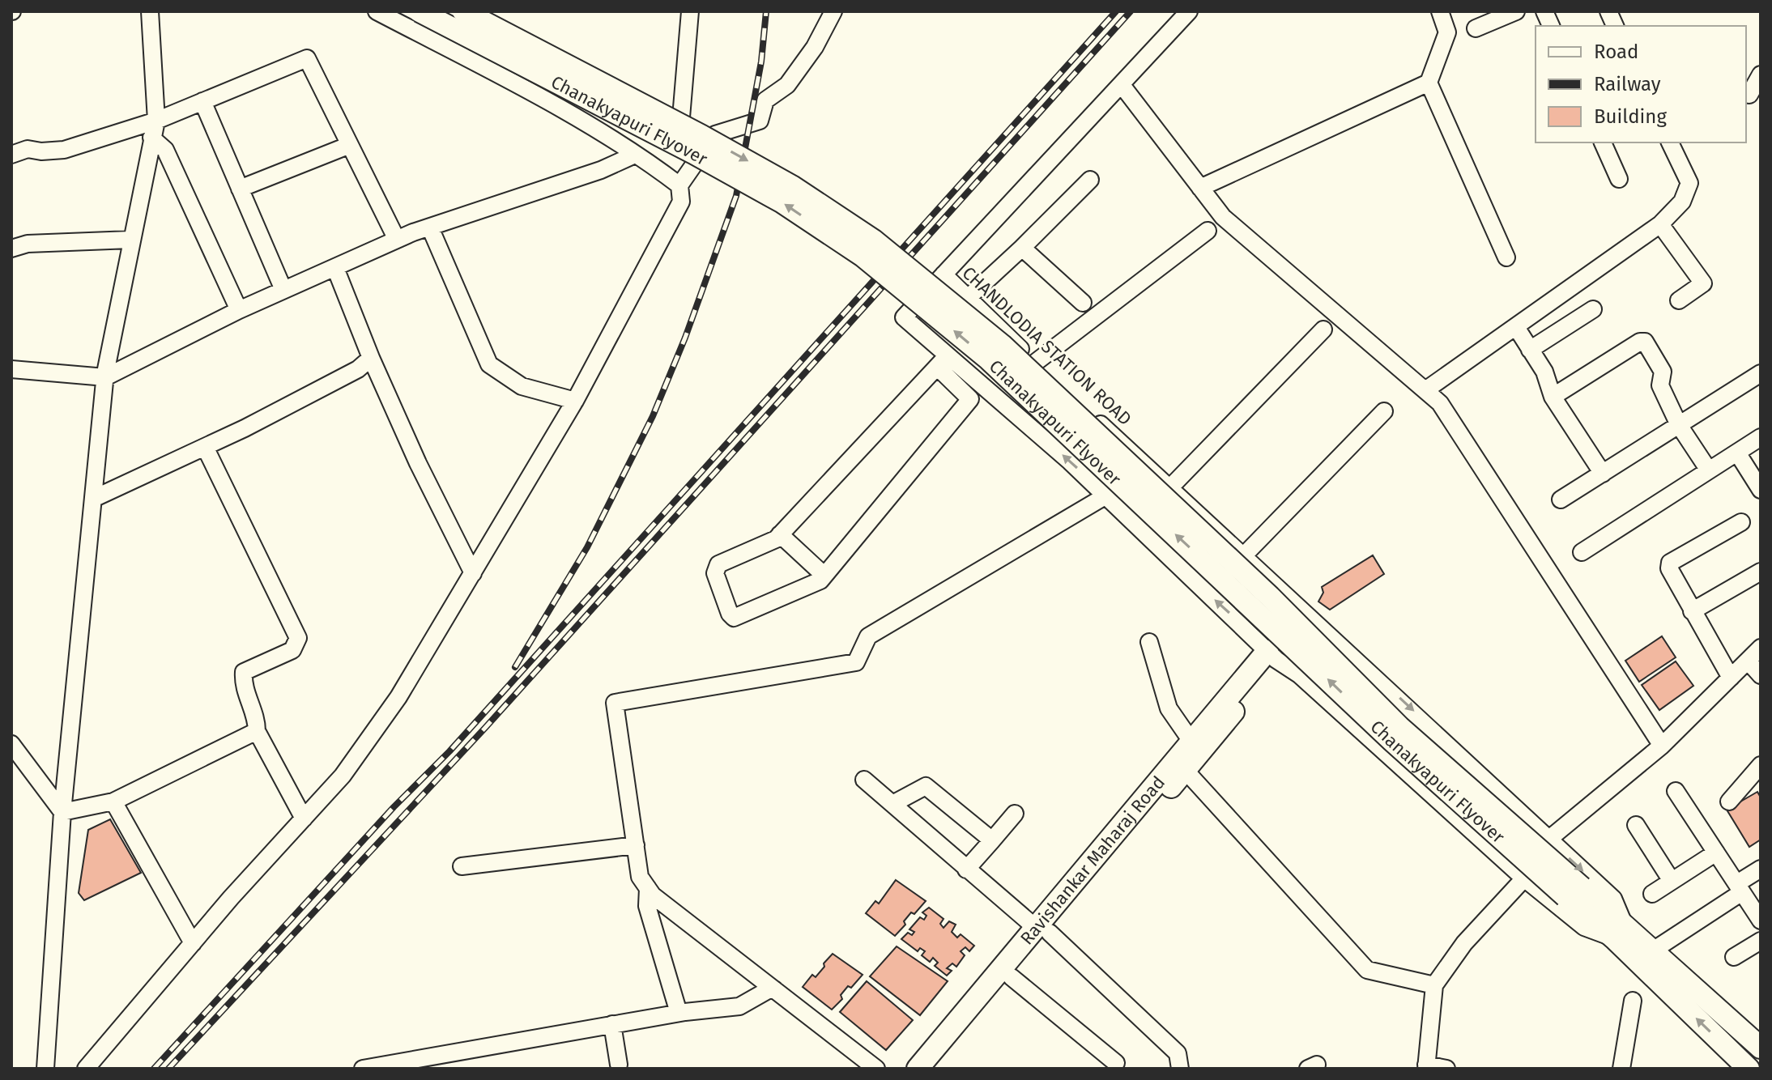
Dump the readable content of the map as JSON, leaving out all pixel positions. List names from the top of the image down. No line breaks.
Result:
{"streets":{"main road":["Chanakyapuri Flyover","Ravishankar Maharaj Road"],"street":["CHANDLODIA STATION ROAD"]},"crossings":[["Chanakyapuri Flyover","CHANDLODIA STATION ROAD"]],"legend":["Road","Railway","Building"]}
